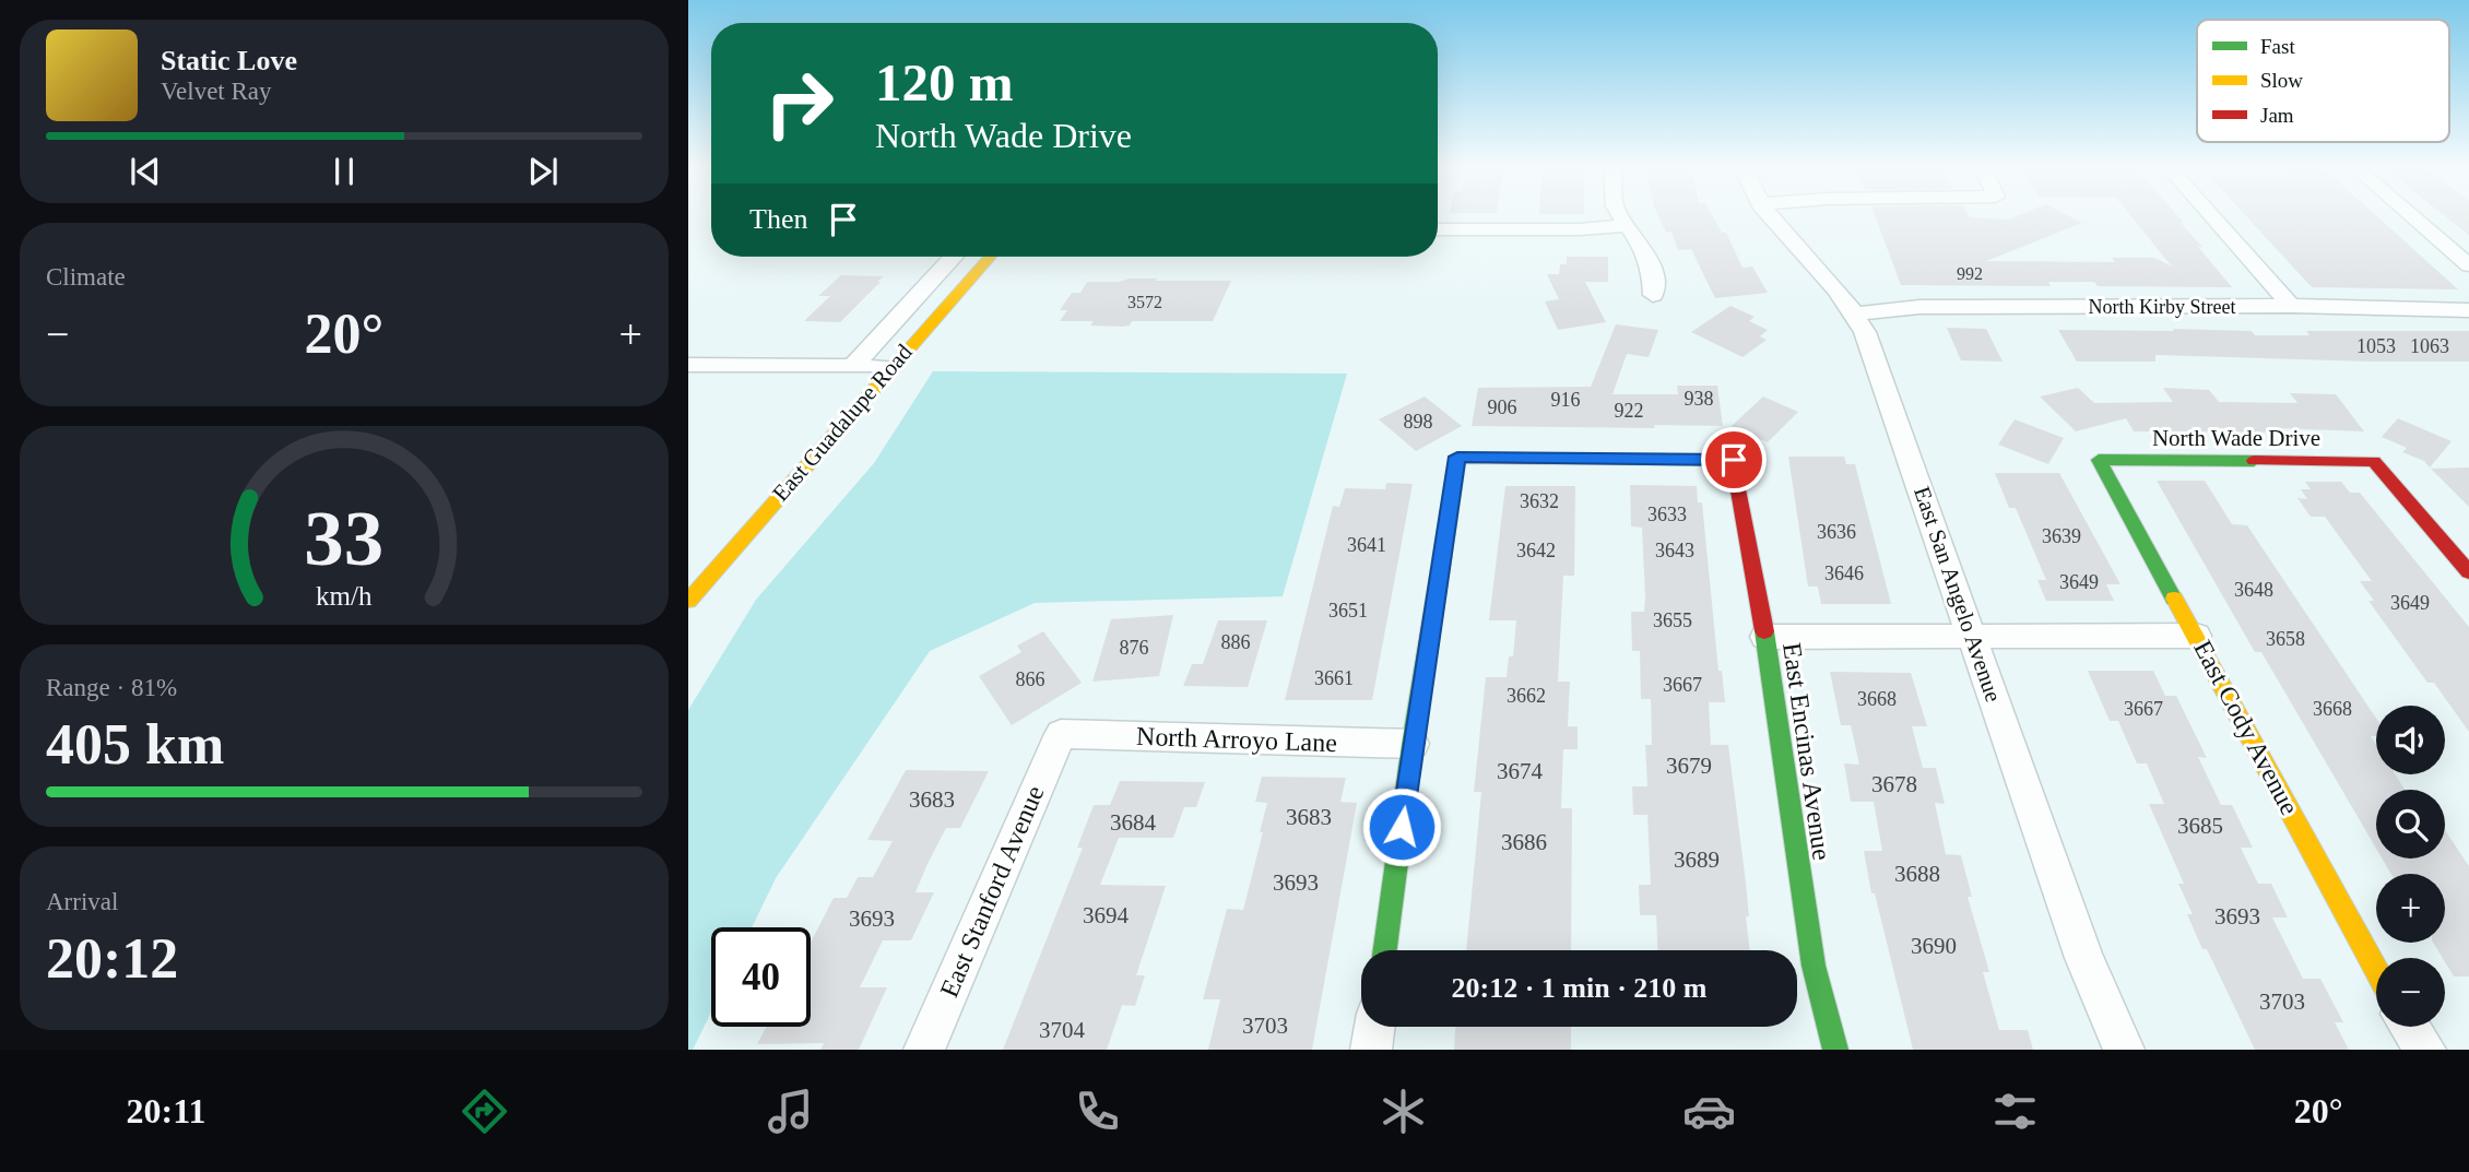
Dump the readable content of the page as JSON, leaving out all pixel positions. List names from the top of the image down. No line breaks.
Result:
{"streets":{"street":["North Kirby Street","East Guadalupe Road","North Wade Drive","East San Angelo Avenue","East Cody Avenue","North Arroyo Lane","East Encinas Avenue","East Stanford Avenue"]},"crossings":[["North Kirby Street","East San Angelo Avenue"],["North Wade Drive","East Cody Avenue"],["North Arroyo Lane","East Encinas Avenue"],["North Arroyo Lane","East Stanford Avenue"]],"house_numbers":["992","3572","1053","1063","938","916","906","922","898","3632","3633","3636","3639","3641","3642","3643","3646","3649","3648","3649","3651","3655","3658","886","876","3661","866","3667","3662","3668","3667","3668","3679","3674","3678","3683","3683","3684","3685","3686","3689","3688","3693","3694","3693","3693","3690","3703","3703","3704"],"legend":["Fast","Slow","Jam"],"page":{"turn":["120 m","North Wade Drive"],"song":["Static Love","Velvet Ray"],"then":"Then","tile":["Climate",["Range · 81%","405 km"],["Arrival","20:12"]],"heat":["−","20°","+"],"map_buttons":["+","−"],"limit":"40","trip":"20:12 · 1 min · 210 m","tabs":["20:11","20°"],"gauge":["33","km/h"]}}
